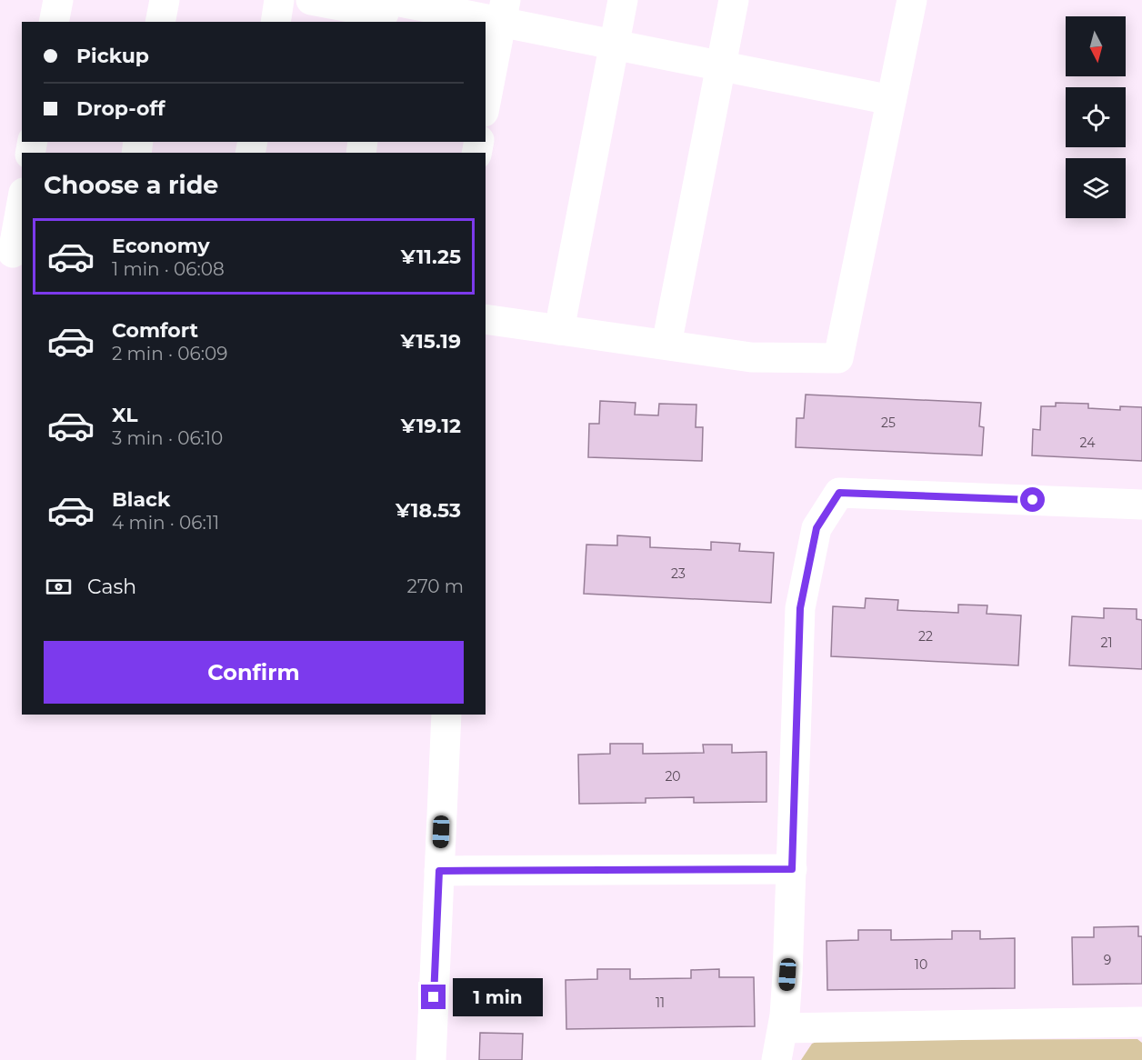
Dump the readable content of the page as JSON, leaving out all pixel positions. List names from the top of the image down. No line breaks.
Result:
{"house_numbers":["25","24","23","22","21","20","9","10","11"],"north":"bottom","page":{"banner":["Pickup","Drop-off"],"heading":"Choose a ride","list":[{"name":"Economy","note":"1 min · 06:08","value":"¥11.25"},{"name":"Comfort","note":"2 min · 06:09","value":"¥15.19"},{"name":"XL","note":"3 min · 06:10","value":"¥19.12"},{"name":"Black","note":"4 min · 06:11","value":"¥18.53"}],"pay":["Cash","270 m"],"buttons":"Confirm","bubble":"1 min"}}
